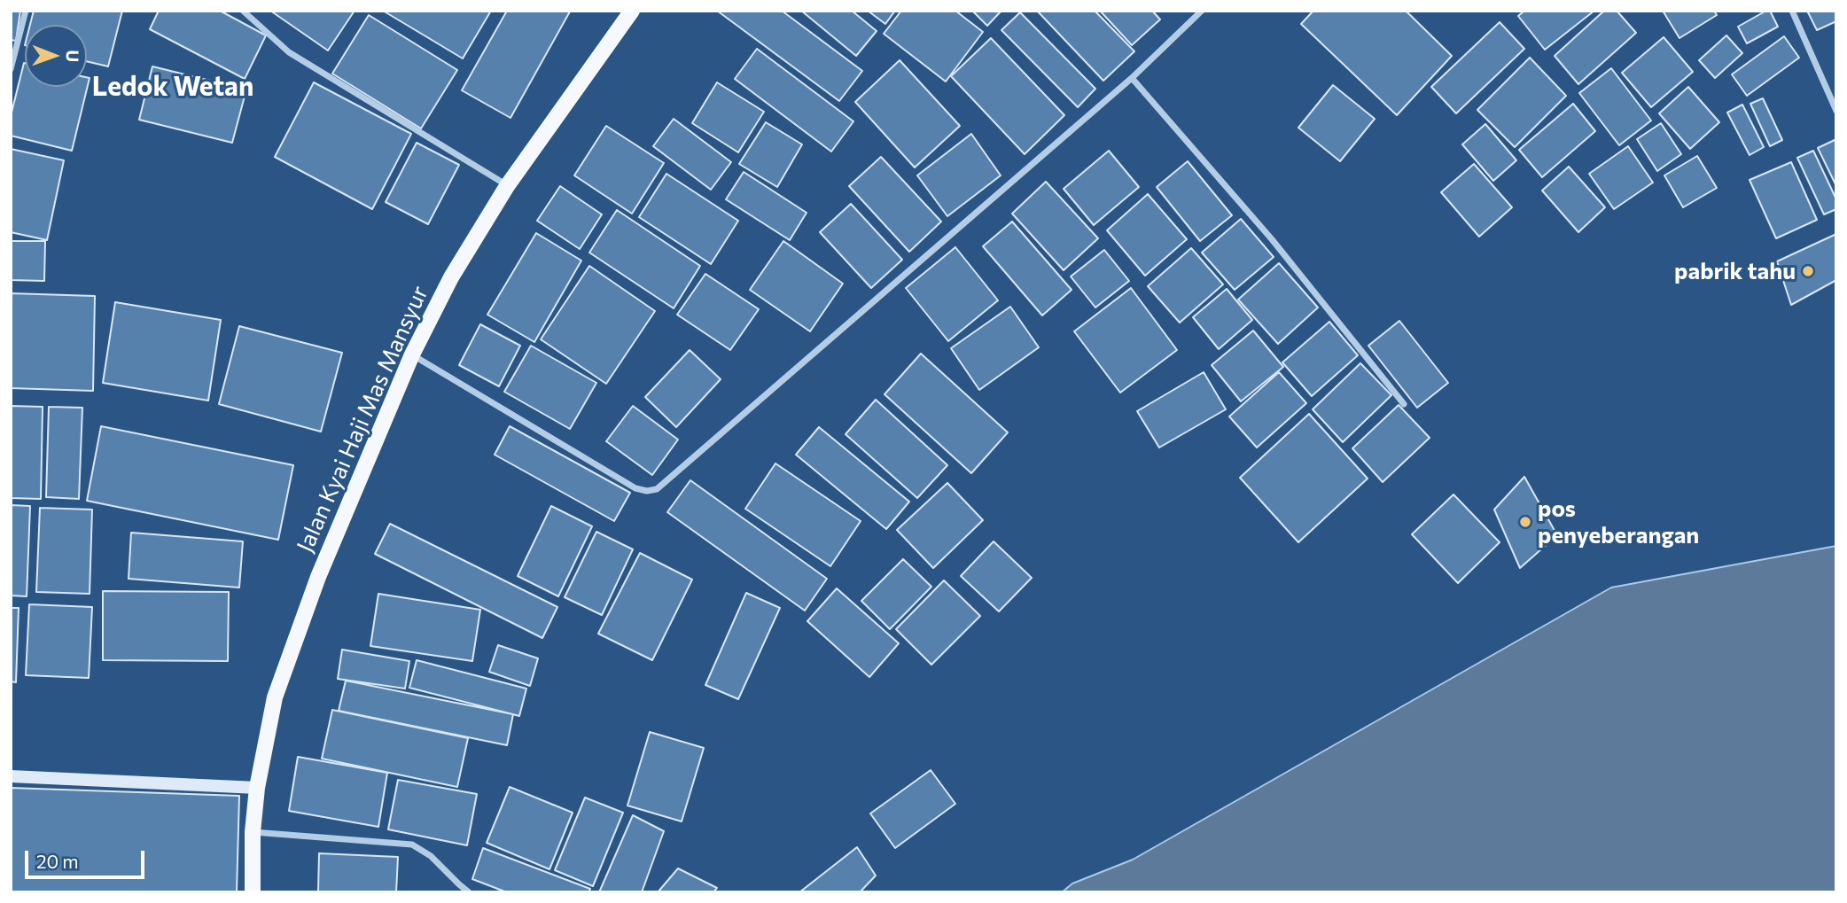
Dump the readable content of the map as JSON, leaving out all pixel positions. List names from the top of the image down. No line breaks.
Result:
{"streets":{"main road":["Jalan Kyai Haji Mas Mansyur"]},"districts":["Ledok Wetan"],"places":["pabrik tahu","pos penyeberangan"],"scale_bar":"20 m","north":"right"}
